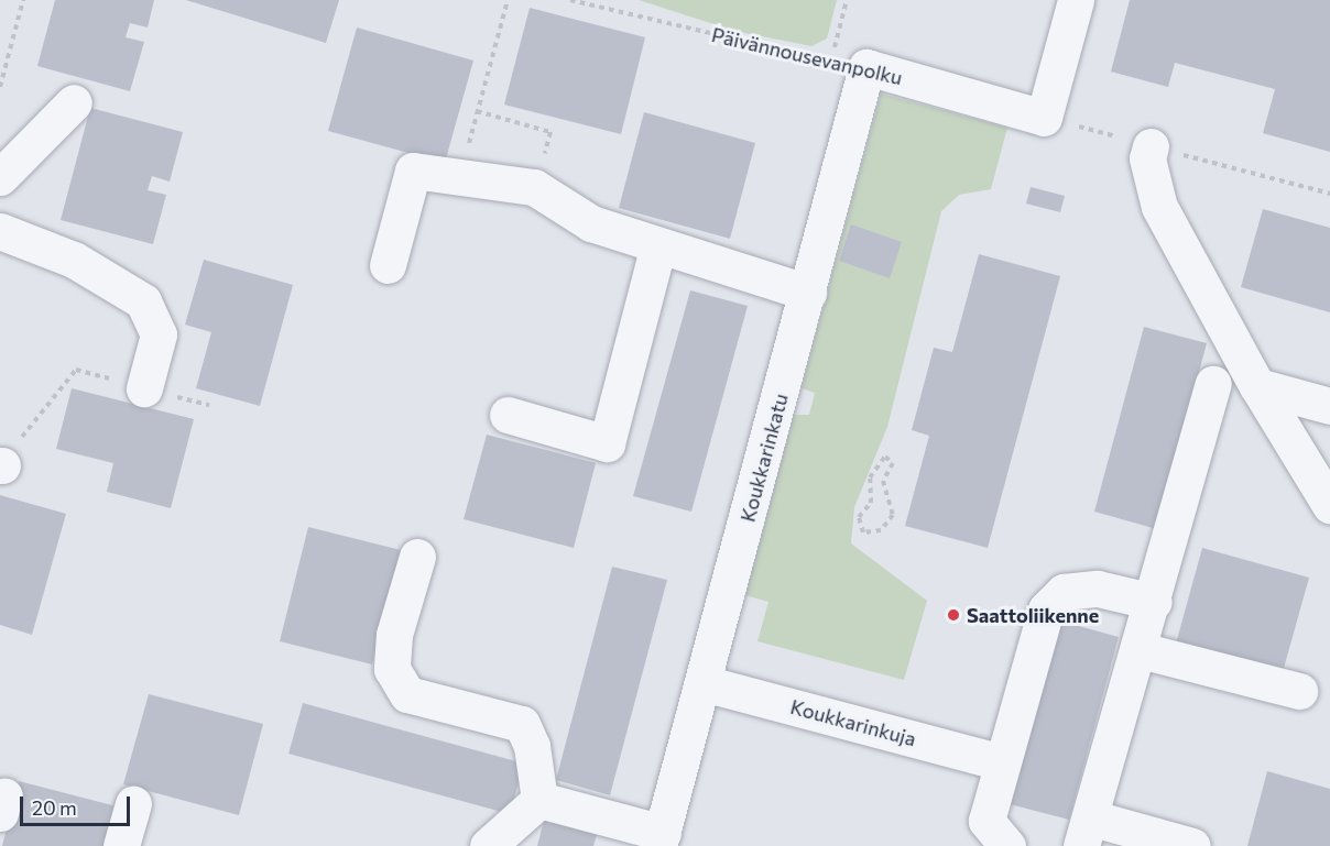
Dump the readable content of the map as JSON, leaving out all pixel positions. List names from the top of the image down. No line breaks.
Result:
{"streets":{"street":["Päivännousevanpolku","Koukkarinkatu","Koukkarinkuja"]},"crossings":[["Päivännousevanpolku","Koukkarinkatu"],["Koukkarinkatu","Koukkarinkuja"]],"places":["Saattoliikenne"],"scale_bar":"20 m"}
